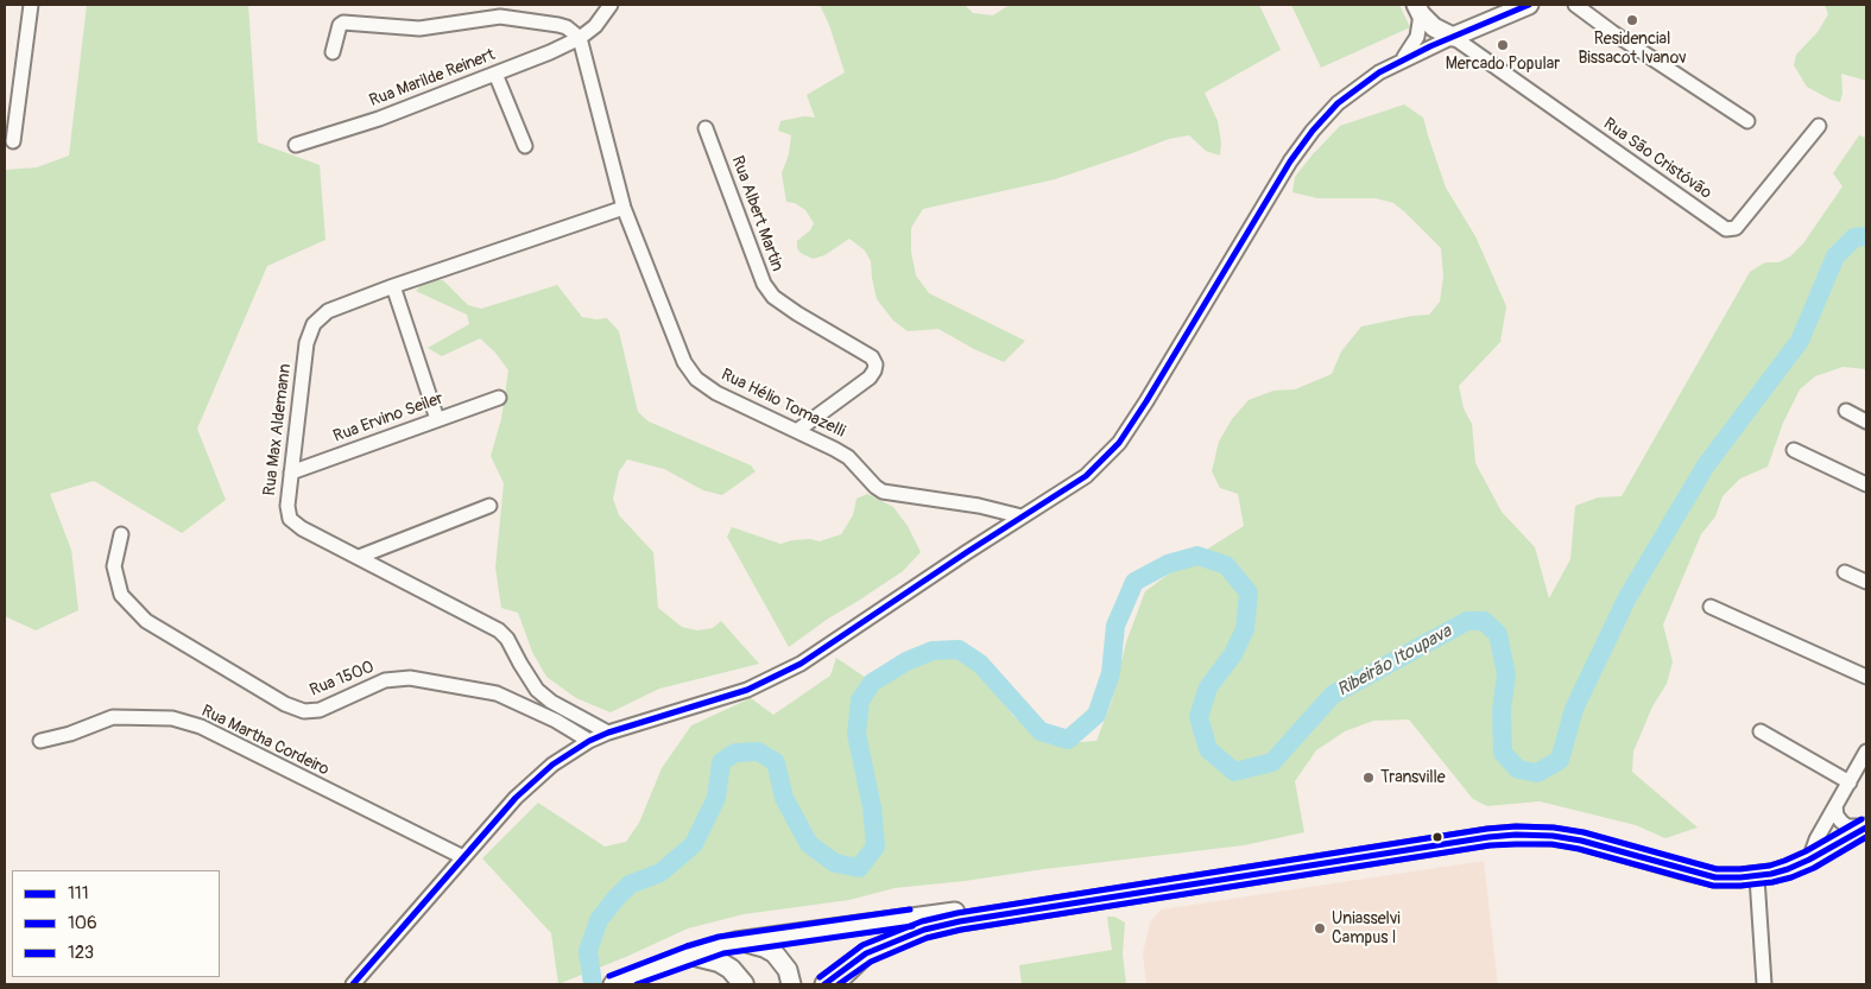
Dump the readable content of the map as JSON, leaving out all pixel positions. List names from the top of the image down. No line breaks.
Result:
{"streets":{"street":["Rua Marilde Reinert","Rua São Cristóvão","Rua Albert Martin","Rua Hélio Tomazelli","Rua Ervino Seiler","Rua Max Aldemann","Rua 1500","Rua Martha Cordeiro"]},"crossings":[["Rua Marilde Reinert","Rua Hélio Tomazelli"],["Rua Albert Martin","Rua Hélio Tomazelli"],["Rua Hélio Tomazelli","Rua Max Aldemann"],["Rua Ervino Seiler","Rua Max Aldemann"]],"water":["Ribeirão Itoupava"],"places":["Residencial Bissacot Ivanov","Mercado Popular","Transville","Uniasselvi Campus I"],"lines":["transit line 111","transit line 123","transit line 106"],"legend":["111","106","123"]}
